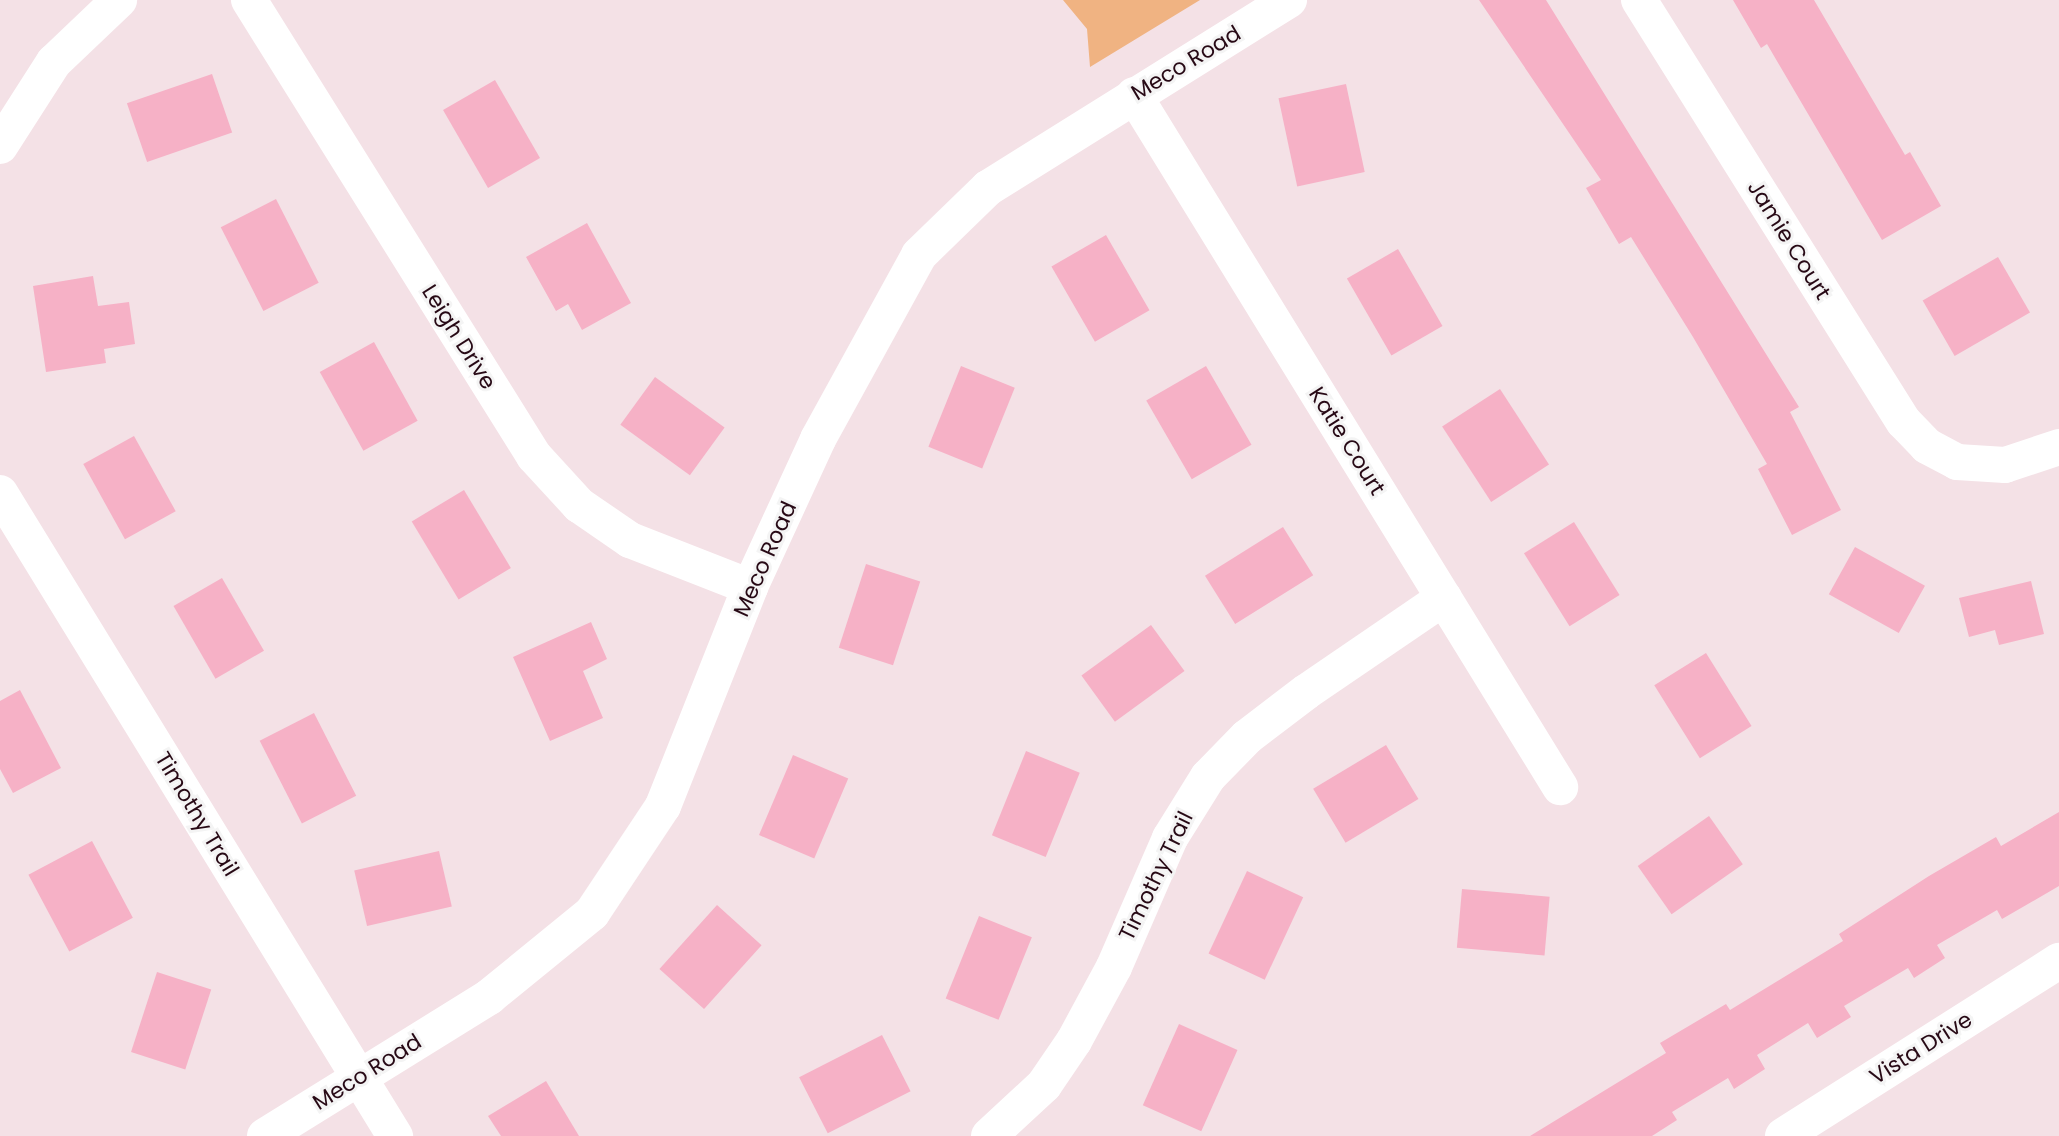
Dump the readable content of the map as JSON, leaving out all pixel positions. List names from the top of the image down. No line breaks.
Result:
{"streets":{"street":["Meco Road","Jamie Court","Leigh Drive","Katie Court","Timothy Trail","Vista Drive"]},"crossings":[["Meco Road","Leigh Drive"],["Meco Road","Katie Court"],["Meco Road","Timothy Trail"],["Katie Court","Timothy Trail"]]}
